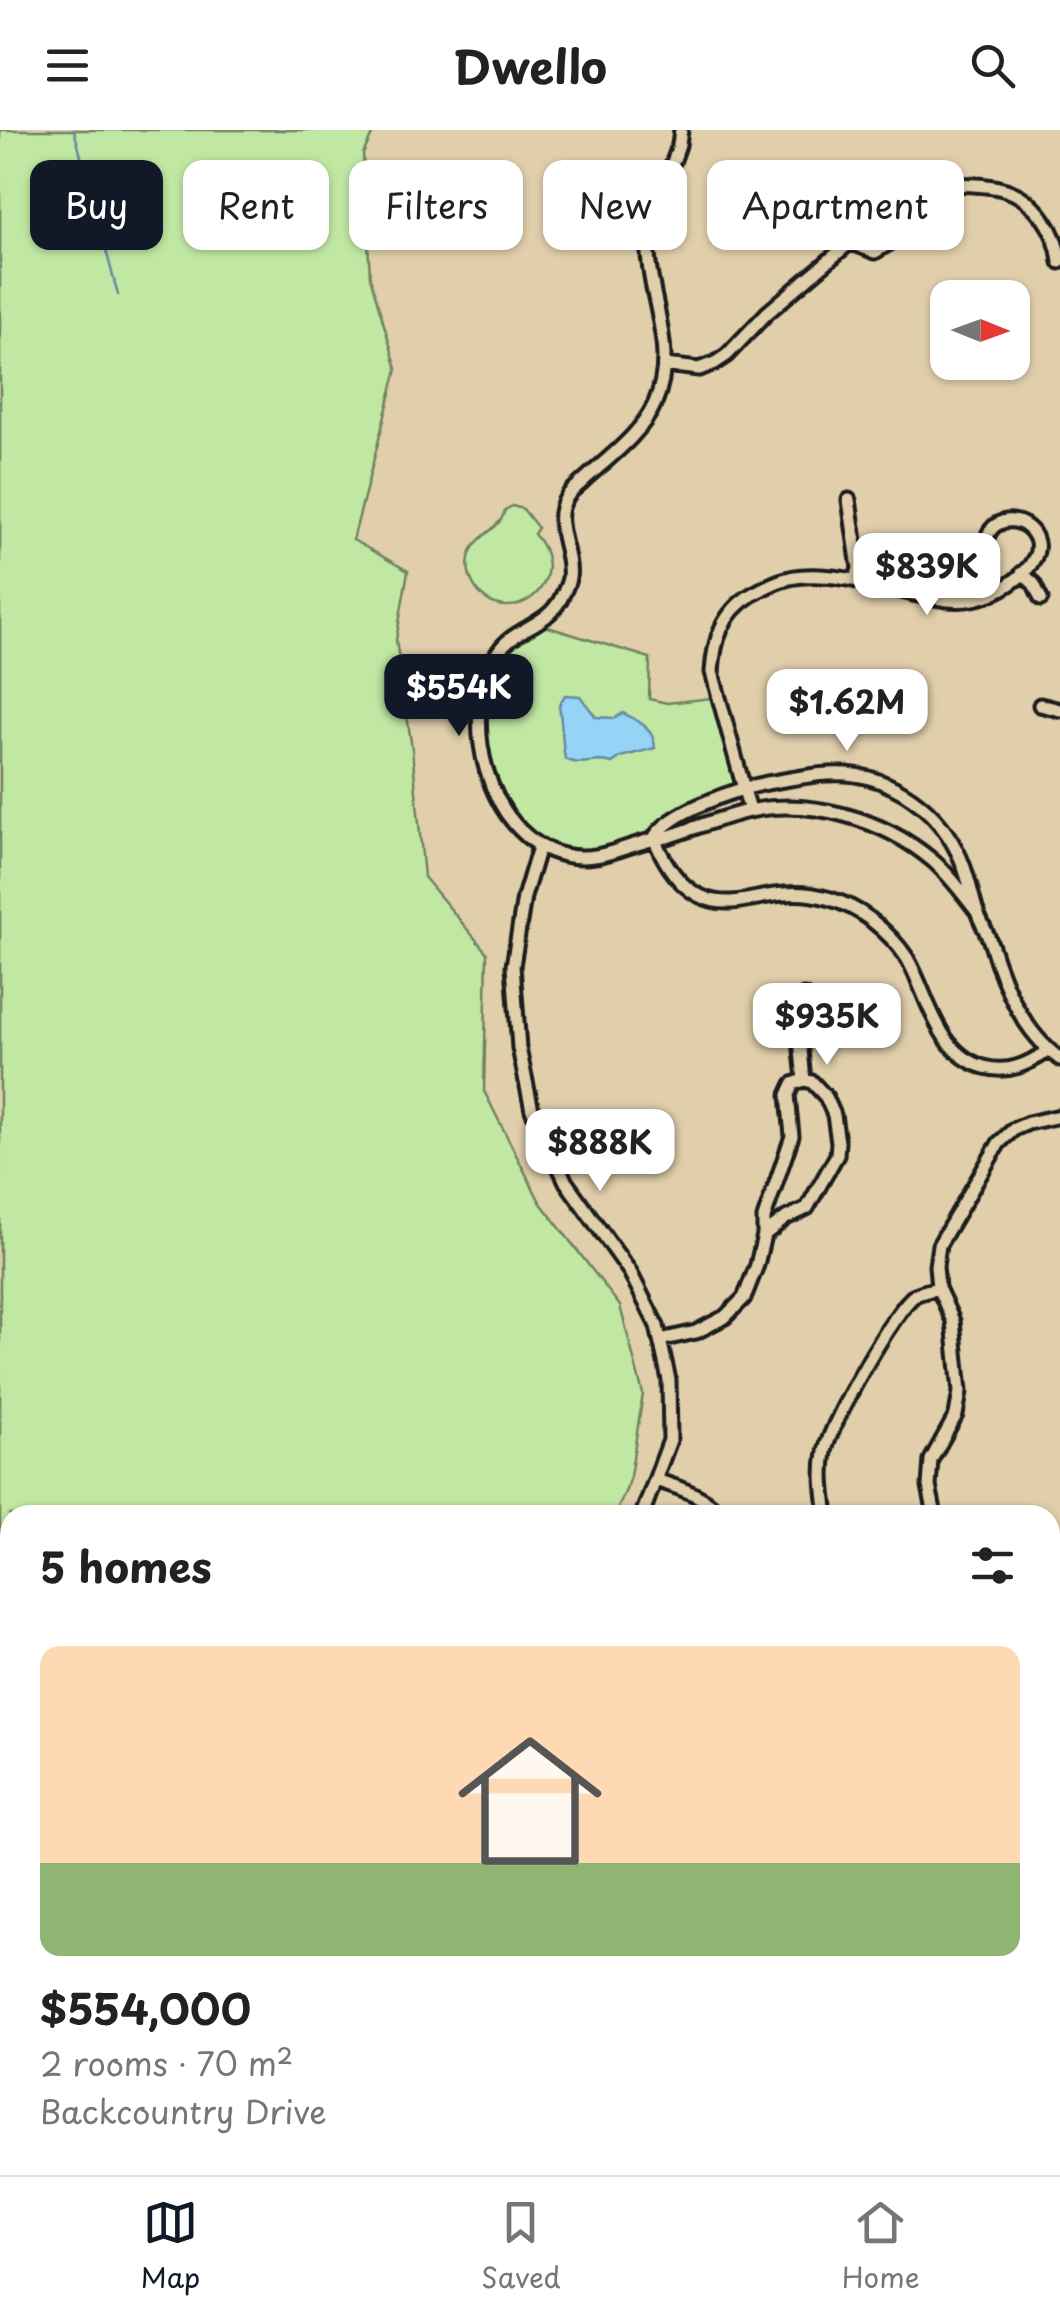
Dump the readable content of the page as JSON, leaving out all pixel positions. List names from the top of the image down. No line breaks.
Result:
{"north":"right","page":{"header":"Dwello","chip":["Buy","Rent","Filters","New","Apartment"],"price":["$839K","$554K","$1.62M","$935K","$888K"],"heading":"5 homes","list":[{"name":"$554,000","note":"2 rooms · 70 m² · Backcountry Drive"}],"tabs":["Map","Saved","Home"]}}
